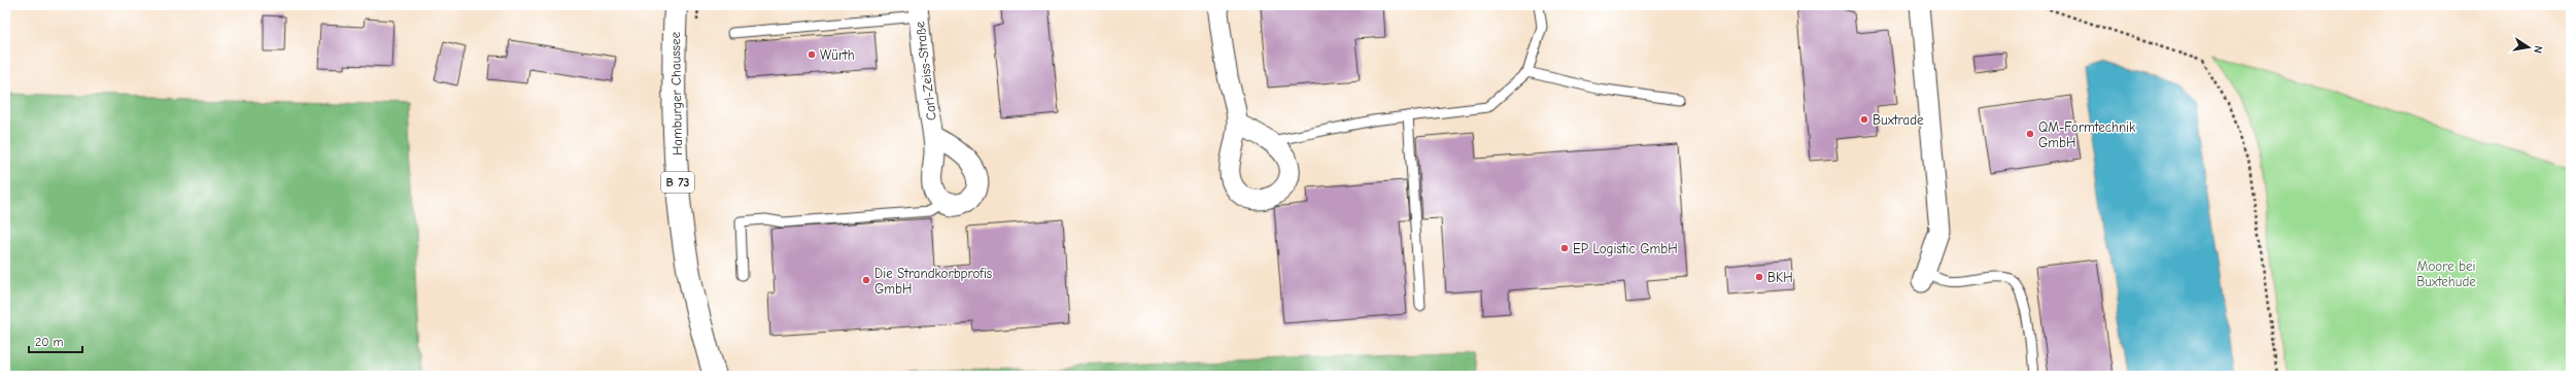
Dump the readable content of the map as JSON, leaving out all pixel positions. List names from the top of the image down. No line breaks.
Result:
{"streets":{"main road":["Hamburger Chaussee","B 73"],"street":["Carl-Zeiss-Straße"]},"parks":["Moore bei Buxtehude"],"places":["Würth","Buxtrade","QM-Formtechnik GmbH","EP Logistic GmbH","BKH","Die Strandkorbprofis GmbH"],"scale_bar":"20 m","north":"right"}
